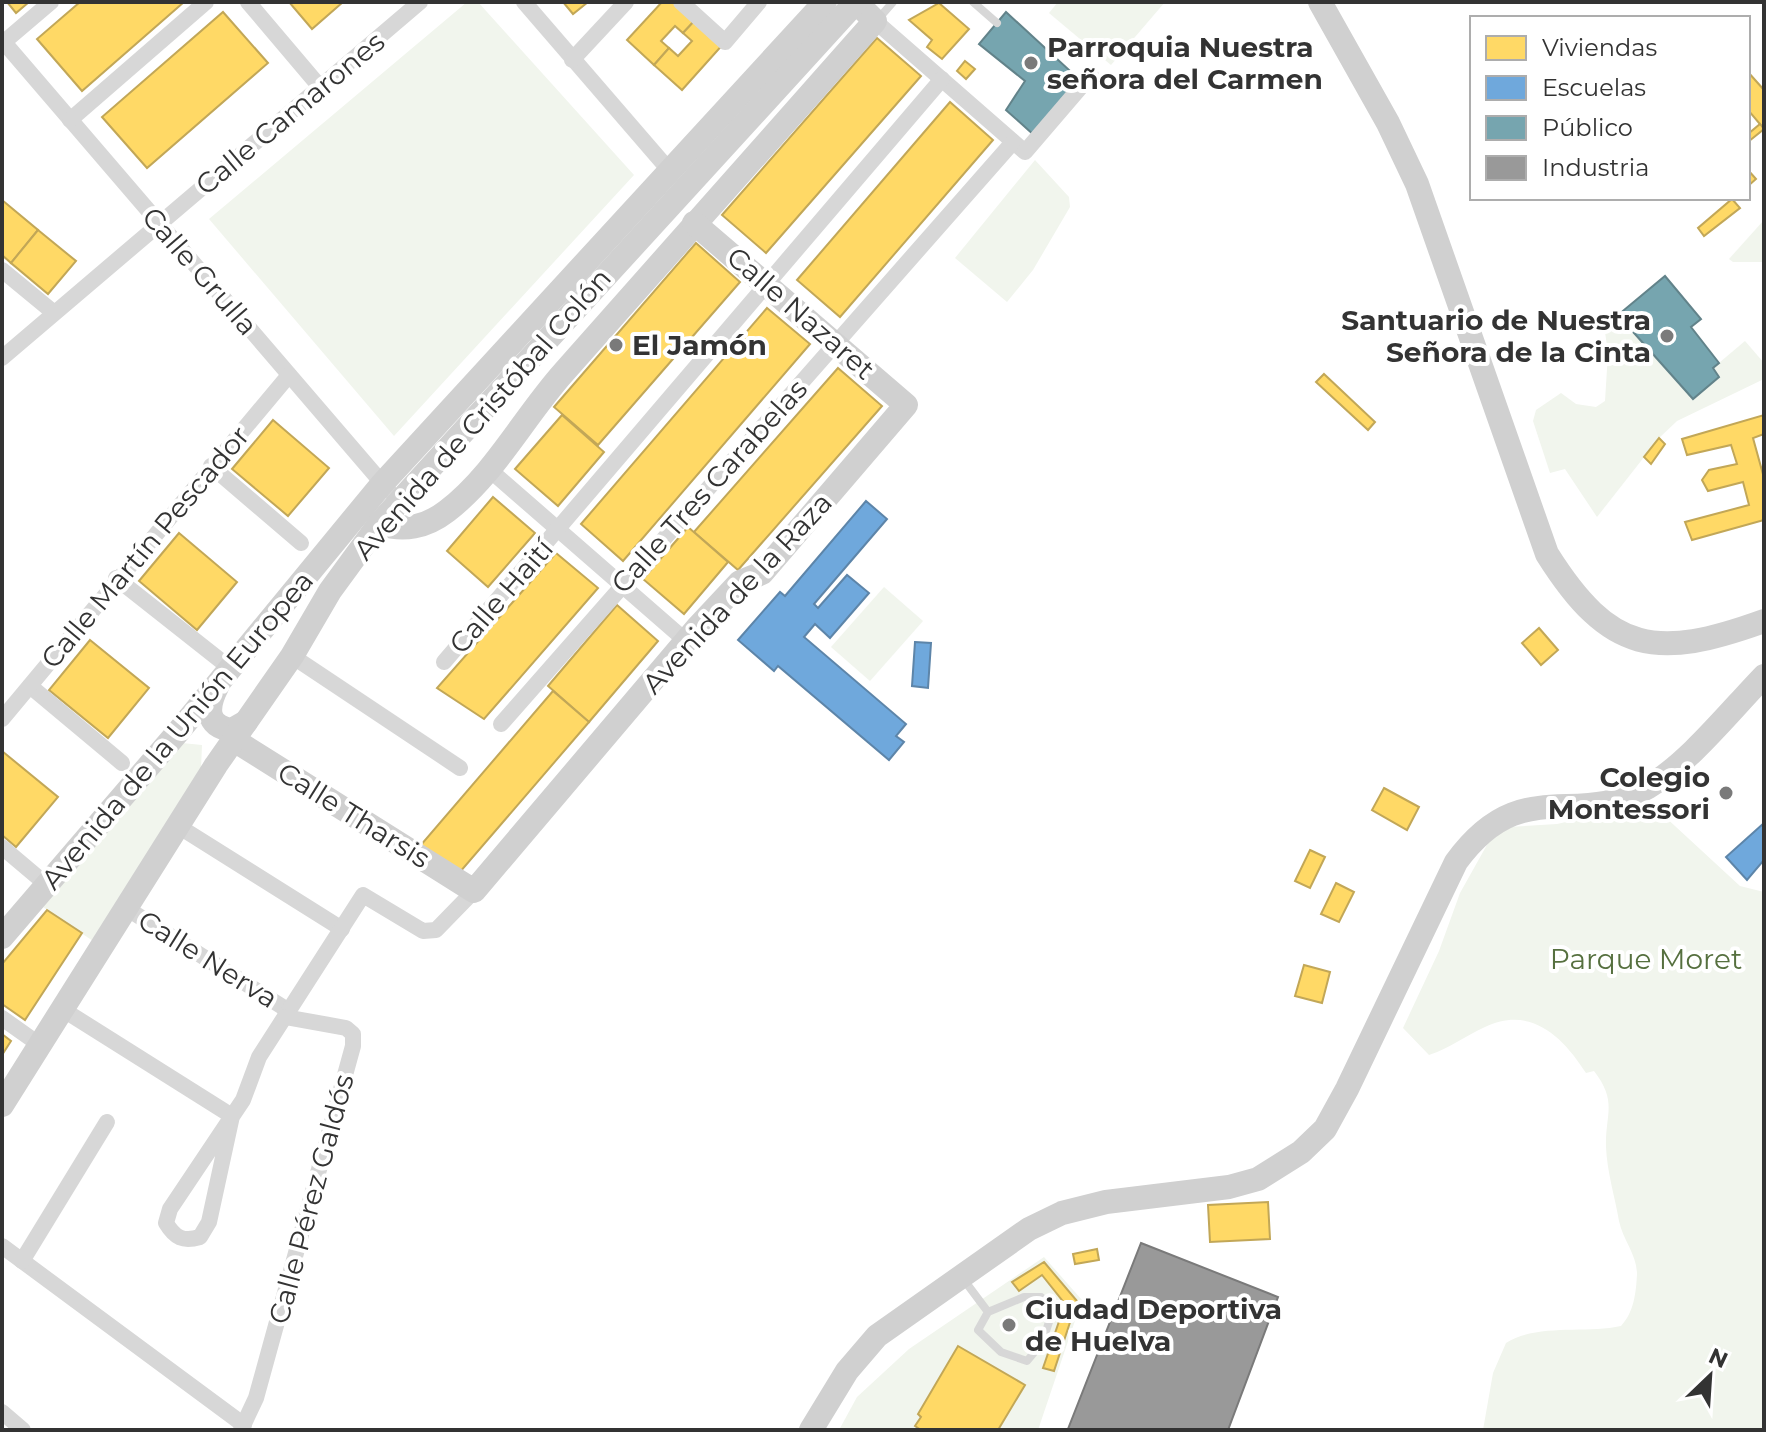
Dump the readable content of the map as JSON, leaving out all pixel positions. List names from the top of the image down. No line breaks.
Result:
{"streets":{"main road":["Calle Nazaret","Avenida de Cristóbal Colón","Avenida de la Raza","Avenida de la Unión Europea","Calle Tharsis"],"street":["Calle Camarones","Calle Grulla","Calle Tres Carabelas","Calle Martín Pescador","Calle Haití","Calle Nerva","Calle Pérez Galdós"]},"crossings":[["Calle Camarones","Calle Grulla"],["Calle Grulla","Avenida de Cristóbal Colón"],["Calle Grulla","Calle Martín Pescador"],["Calle Grulla","Avenida de la Unión Europea"],["Calle Nazaret","Calle Tres Carabelas"],["Calle Nazaret","Avenida de la Raza"],["Calle Nazaret","Calle Haití"],["Avenida de Cristóbal Colón","Avenida de la Unión Europea"],["Avenida de Cristóbal Colón","Calle Tharsis"],["Avenida de Cristóbal Colón","Calle Nerva"],["Avenida de la Raza","Calle Tharsis"],["Calle Nerva","Calle Pérez Galdós"]],"parks":["Parque Moret"],"places":["Parroquia Nuestra señora del Carmen","Santuario de Nuestra Señora de la Cinta","El Jamón","Colegio Montessori","Ciudad Deportiva de Huelva"],"legend":["Viviendas","Escuelas","Público","Industria"],"north":"top right"}
